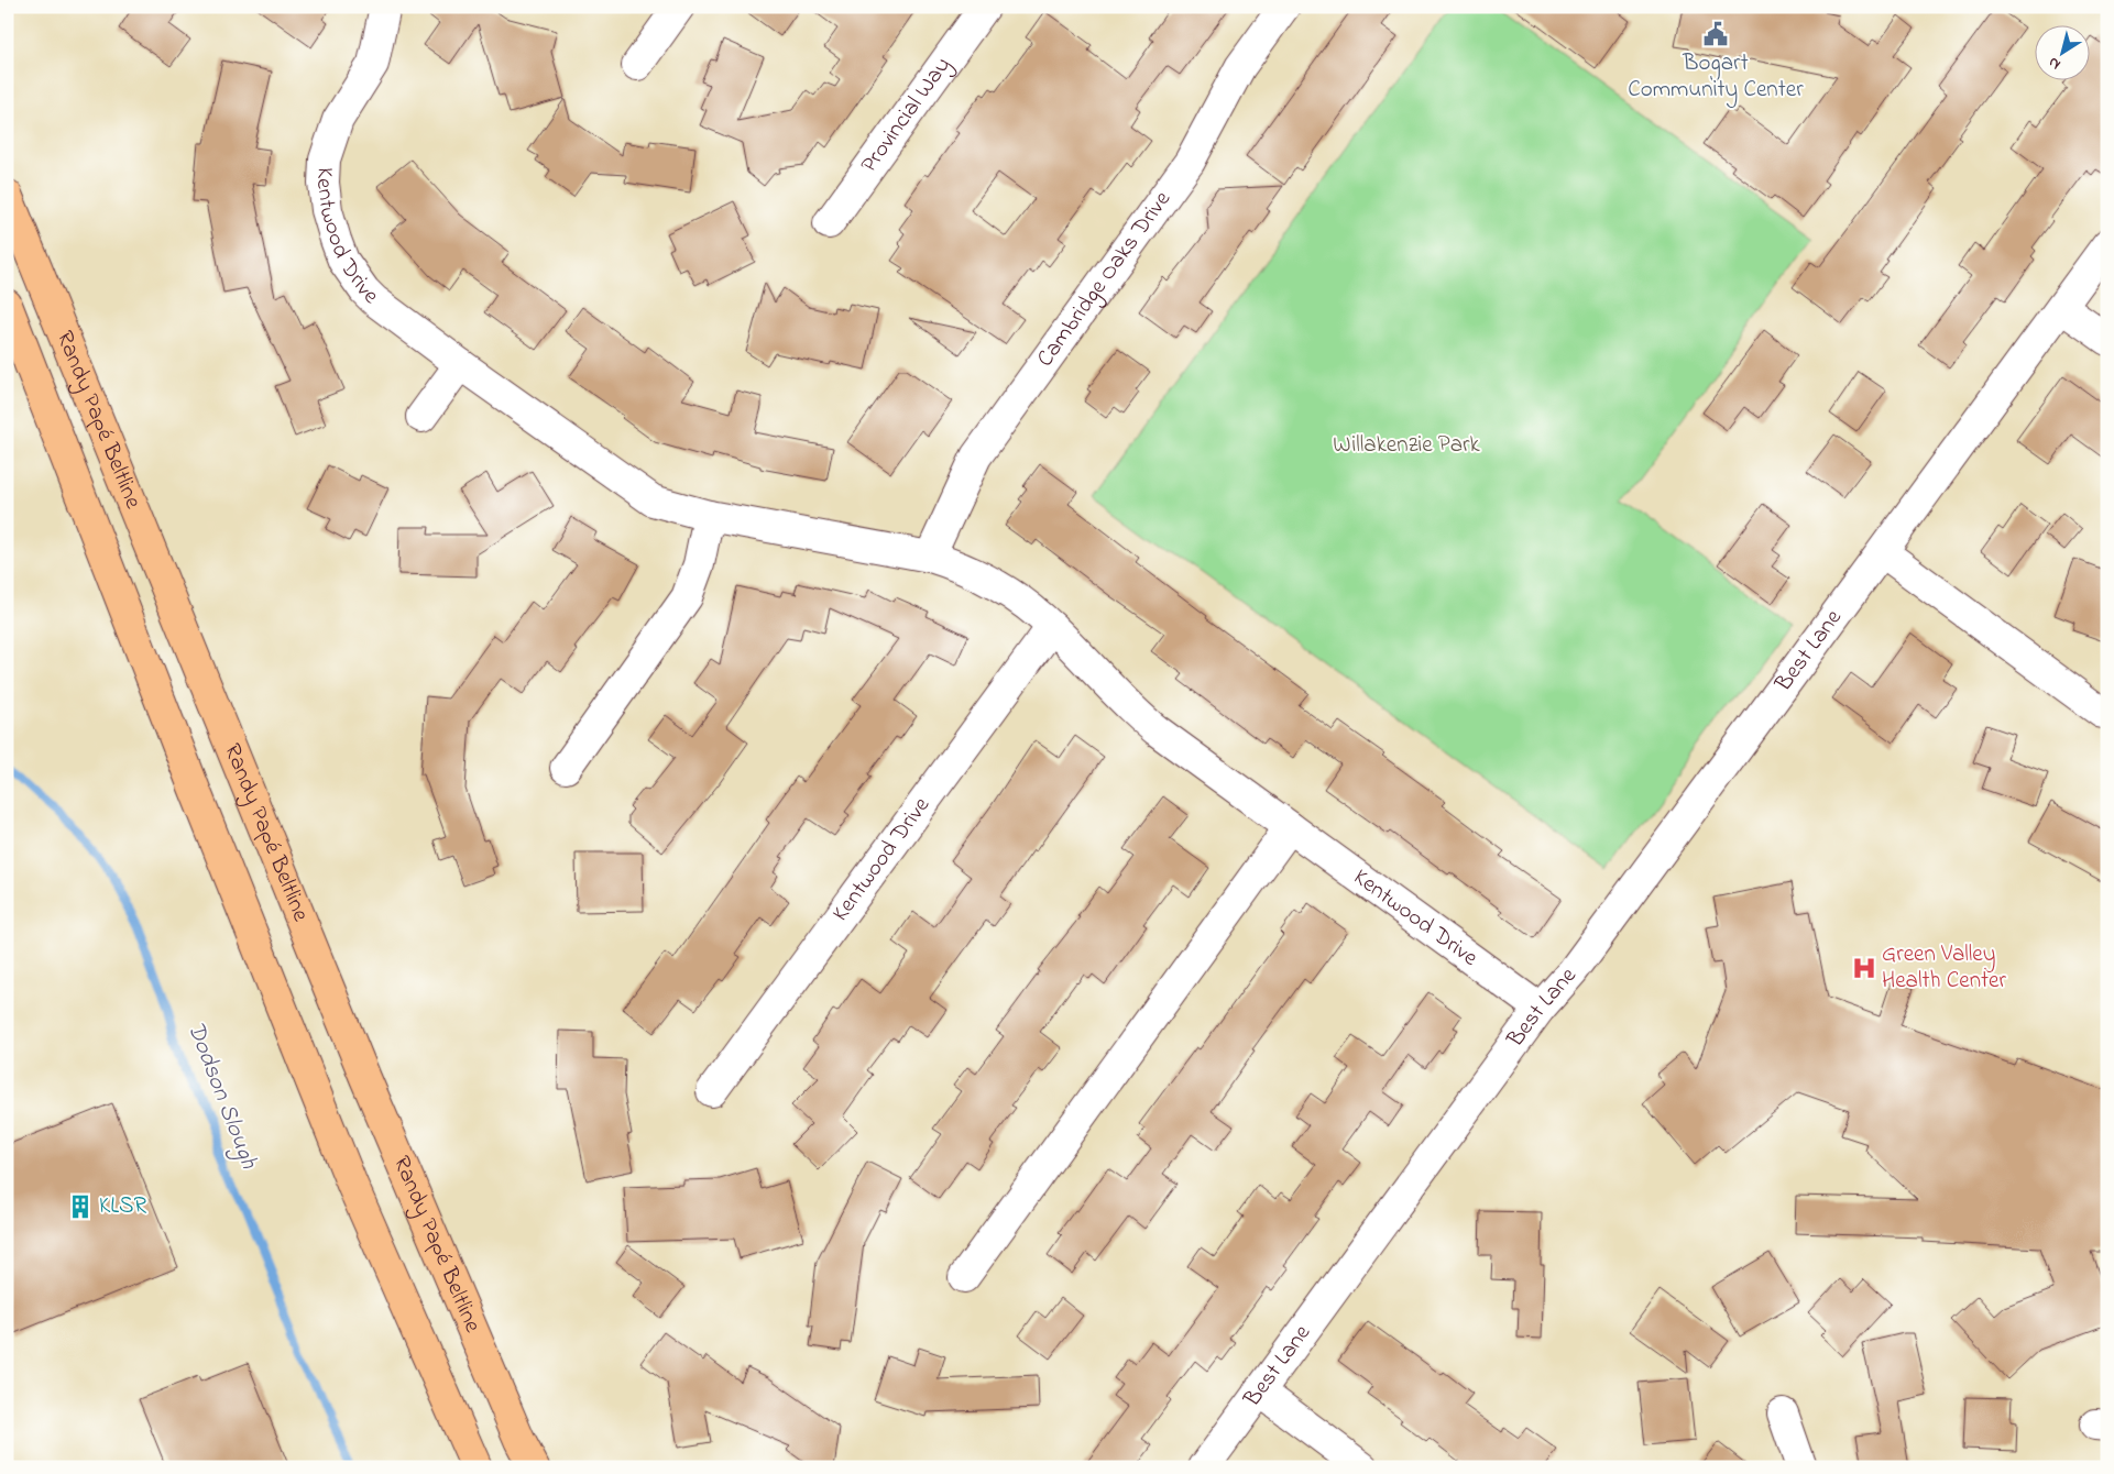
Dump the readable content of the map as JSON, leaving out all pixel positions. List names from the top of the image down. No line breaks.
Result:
{"streets":{"highway":["Randy Papé Beltline"],"street":["Provincial Way","Kentwood Drive","Cambridge Oaks Drive","Best Lane"]},"crossings":[["Kentwood Drive","Cambridge Oaks Drive"],["Kentwood Drive","Best Lane"]],"water":["Dodson Slough"],"parks":["Willakenzie Park"],"places":{"public building":["Bogart Community Center"],"hospital":["Green Valley Health Center"],"building":["KLSR"]},"north":"bottom left"}
